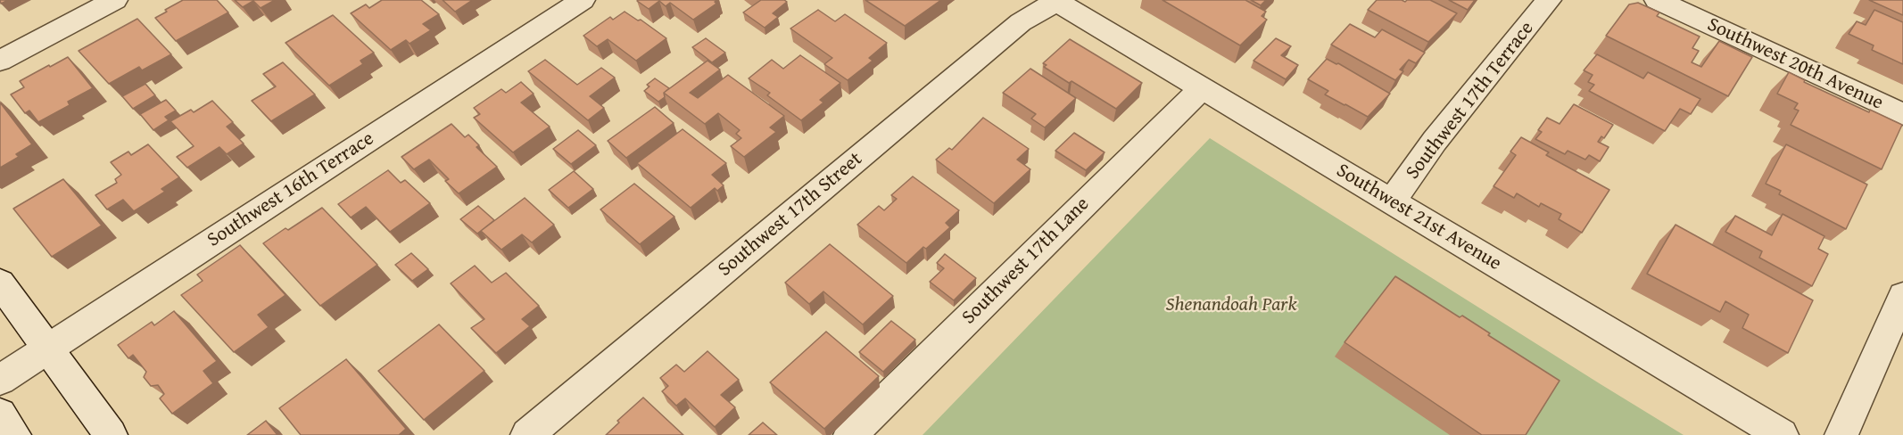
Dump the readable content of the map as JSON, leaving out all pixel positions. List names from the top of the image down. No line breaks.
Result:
{"streets":{"street":["Southwest 20th Avenue","Southwest 17th Terrace","Southwest 16th Terrace","Southwest 17th Street","Southwest 21st Avenue","Southwest 17th Lane"]},"crossings":[["Southwest 17th Terrace","Southwest 21st Avenue"],["Southwest 17th Street","Southwest 21st Avenue"],["Southwest 21st Avenue","Southwest 17th Lane"]],"parks":["Shenandoah Park"]}
